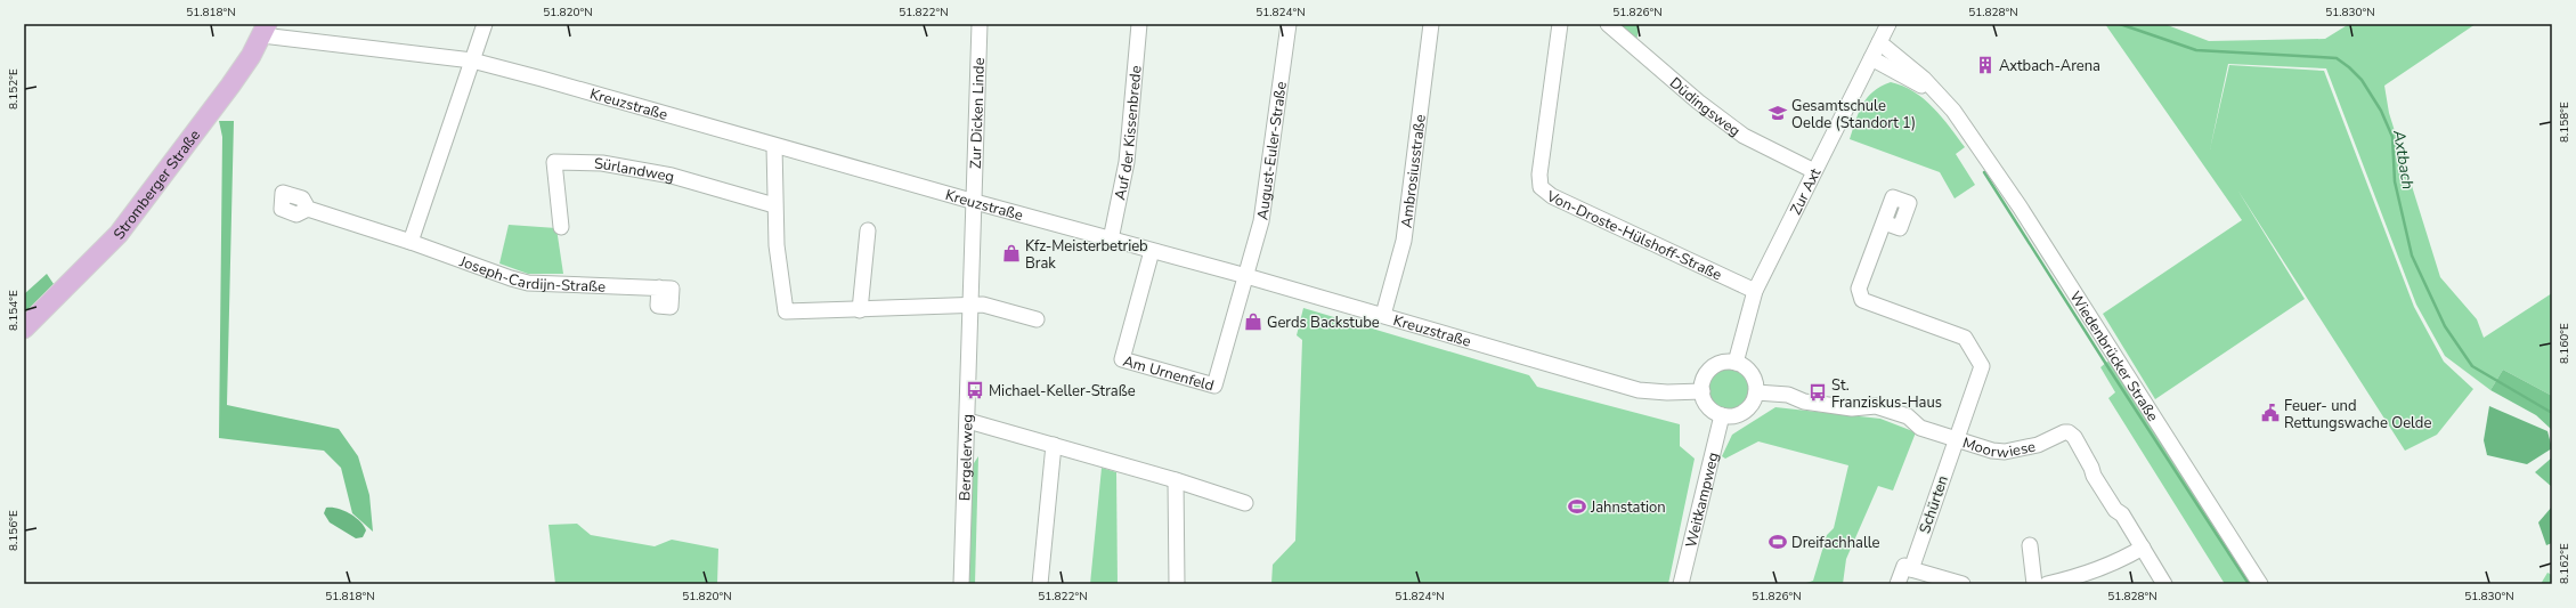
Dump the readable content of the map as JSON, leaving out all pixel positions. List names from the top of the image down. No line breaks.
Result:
{"streets":{"main road":["Stromberger Straße"],"street":["Kreuzstraße","Düdingsweg","Zur Dicken Linde","Auf der Kissenbrede","August-Euler-Straße","Sürlandweg","Ambrosiusstraße","Zur Axt","Von-Droste-Hülshoff-Straße","Joseph-Cardijn-Straße","Wiedenbrücker Straße","Am Urnenfeld","Moorwiese","Bergelerweg","Weitkampweg","Schürten"]},"crossings":[["Kreuzstraße","Zur Dicken Linde"],["Kreuzstraße","Auf der Kissenbrede"],["Kreuzstraße","August-Euler-Straße"],["Kreuzstraße","Ambrosiusstraße"],["Kreuzstraße","Stromberger Straße"],["Kreuzstraße","Zur Axt"],["Kreuzstraße","Am Urnenfeld"],["Kreuzstraße","Moorwiese"],["Kreuzstraße","Bergelerweg"],["Kreuzstraße","Weitkampweg"],["Düdingsweg","Zur Axt"],["Zur Dicken Linde","Bergelerweg"],["August-Euler-Straße","Am Urnenfeld"],["Zur Axt","Von-Droste-Hülshoff-Straße"],["Zur Axt","Wiedenbrücker Straße"],["Zur Axt","Moorwiese"],["Zur Axt","Weitkampweg"],["Moorwiese","Weitkampweg"],["Moorwiese","Schürten"]],"water":["Axtbach"],"places":{"building":["Axtbach-Arena"],"school or university":["Gesamtschule Oelde (Standort 1)"],"shop":["Kfz-Meisterbetrieb Brak","Gerds Backstube"],"bus stop":["Michael-Keller-Straße","St. Franziskus-Haus"],"public building":["Feuer- und Rettungswache Oelde"],"sports":["Jahnstation","Dreifachhalle"]},"coordinates":["51.818°N","51.820°N","51.822°N","51.824°N","51.826°N","51.828°N","51.830°N","8.152°E","8.158°E","8.154°E","8.160°E","8.156°E","8.162°E"]}
